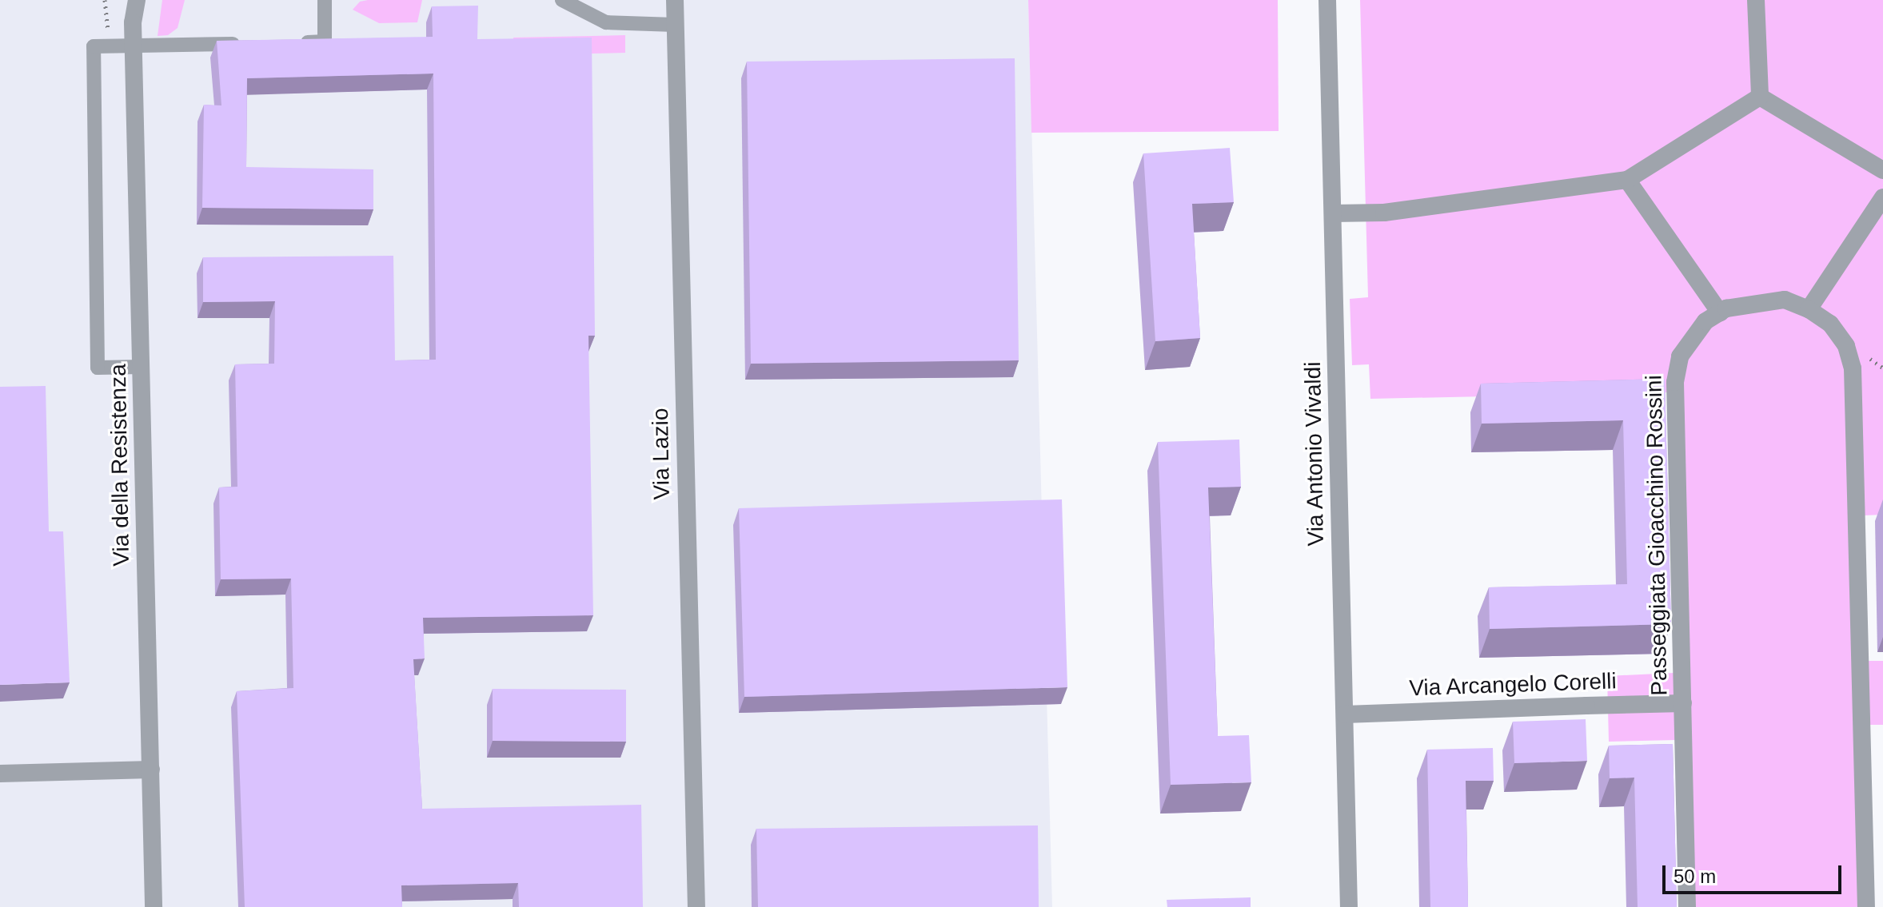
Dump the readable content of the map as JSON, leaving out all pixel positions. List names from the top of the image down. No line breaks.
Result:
{"streets":{"street":["Via Lazio","Via Antonio Vivaldi","Via della Resistenza","Passeggiata Gioacchino Rossini","Via Arcangelo Corelli"]},"crossings":[["Via Antonio Vivaldi","Via Arcangelo Corelli"],["Passeggiata Gioacchino Rossini","Via Arcangelo Corelli"]],"scale_bar":"50 m"}
